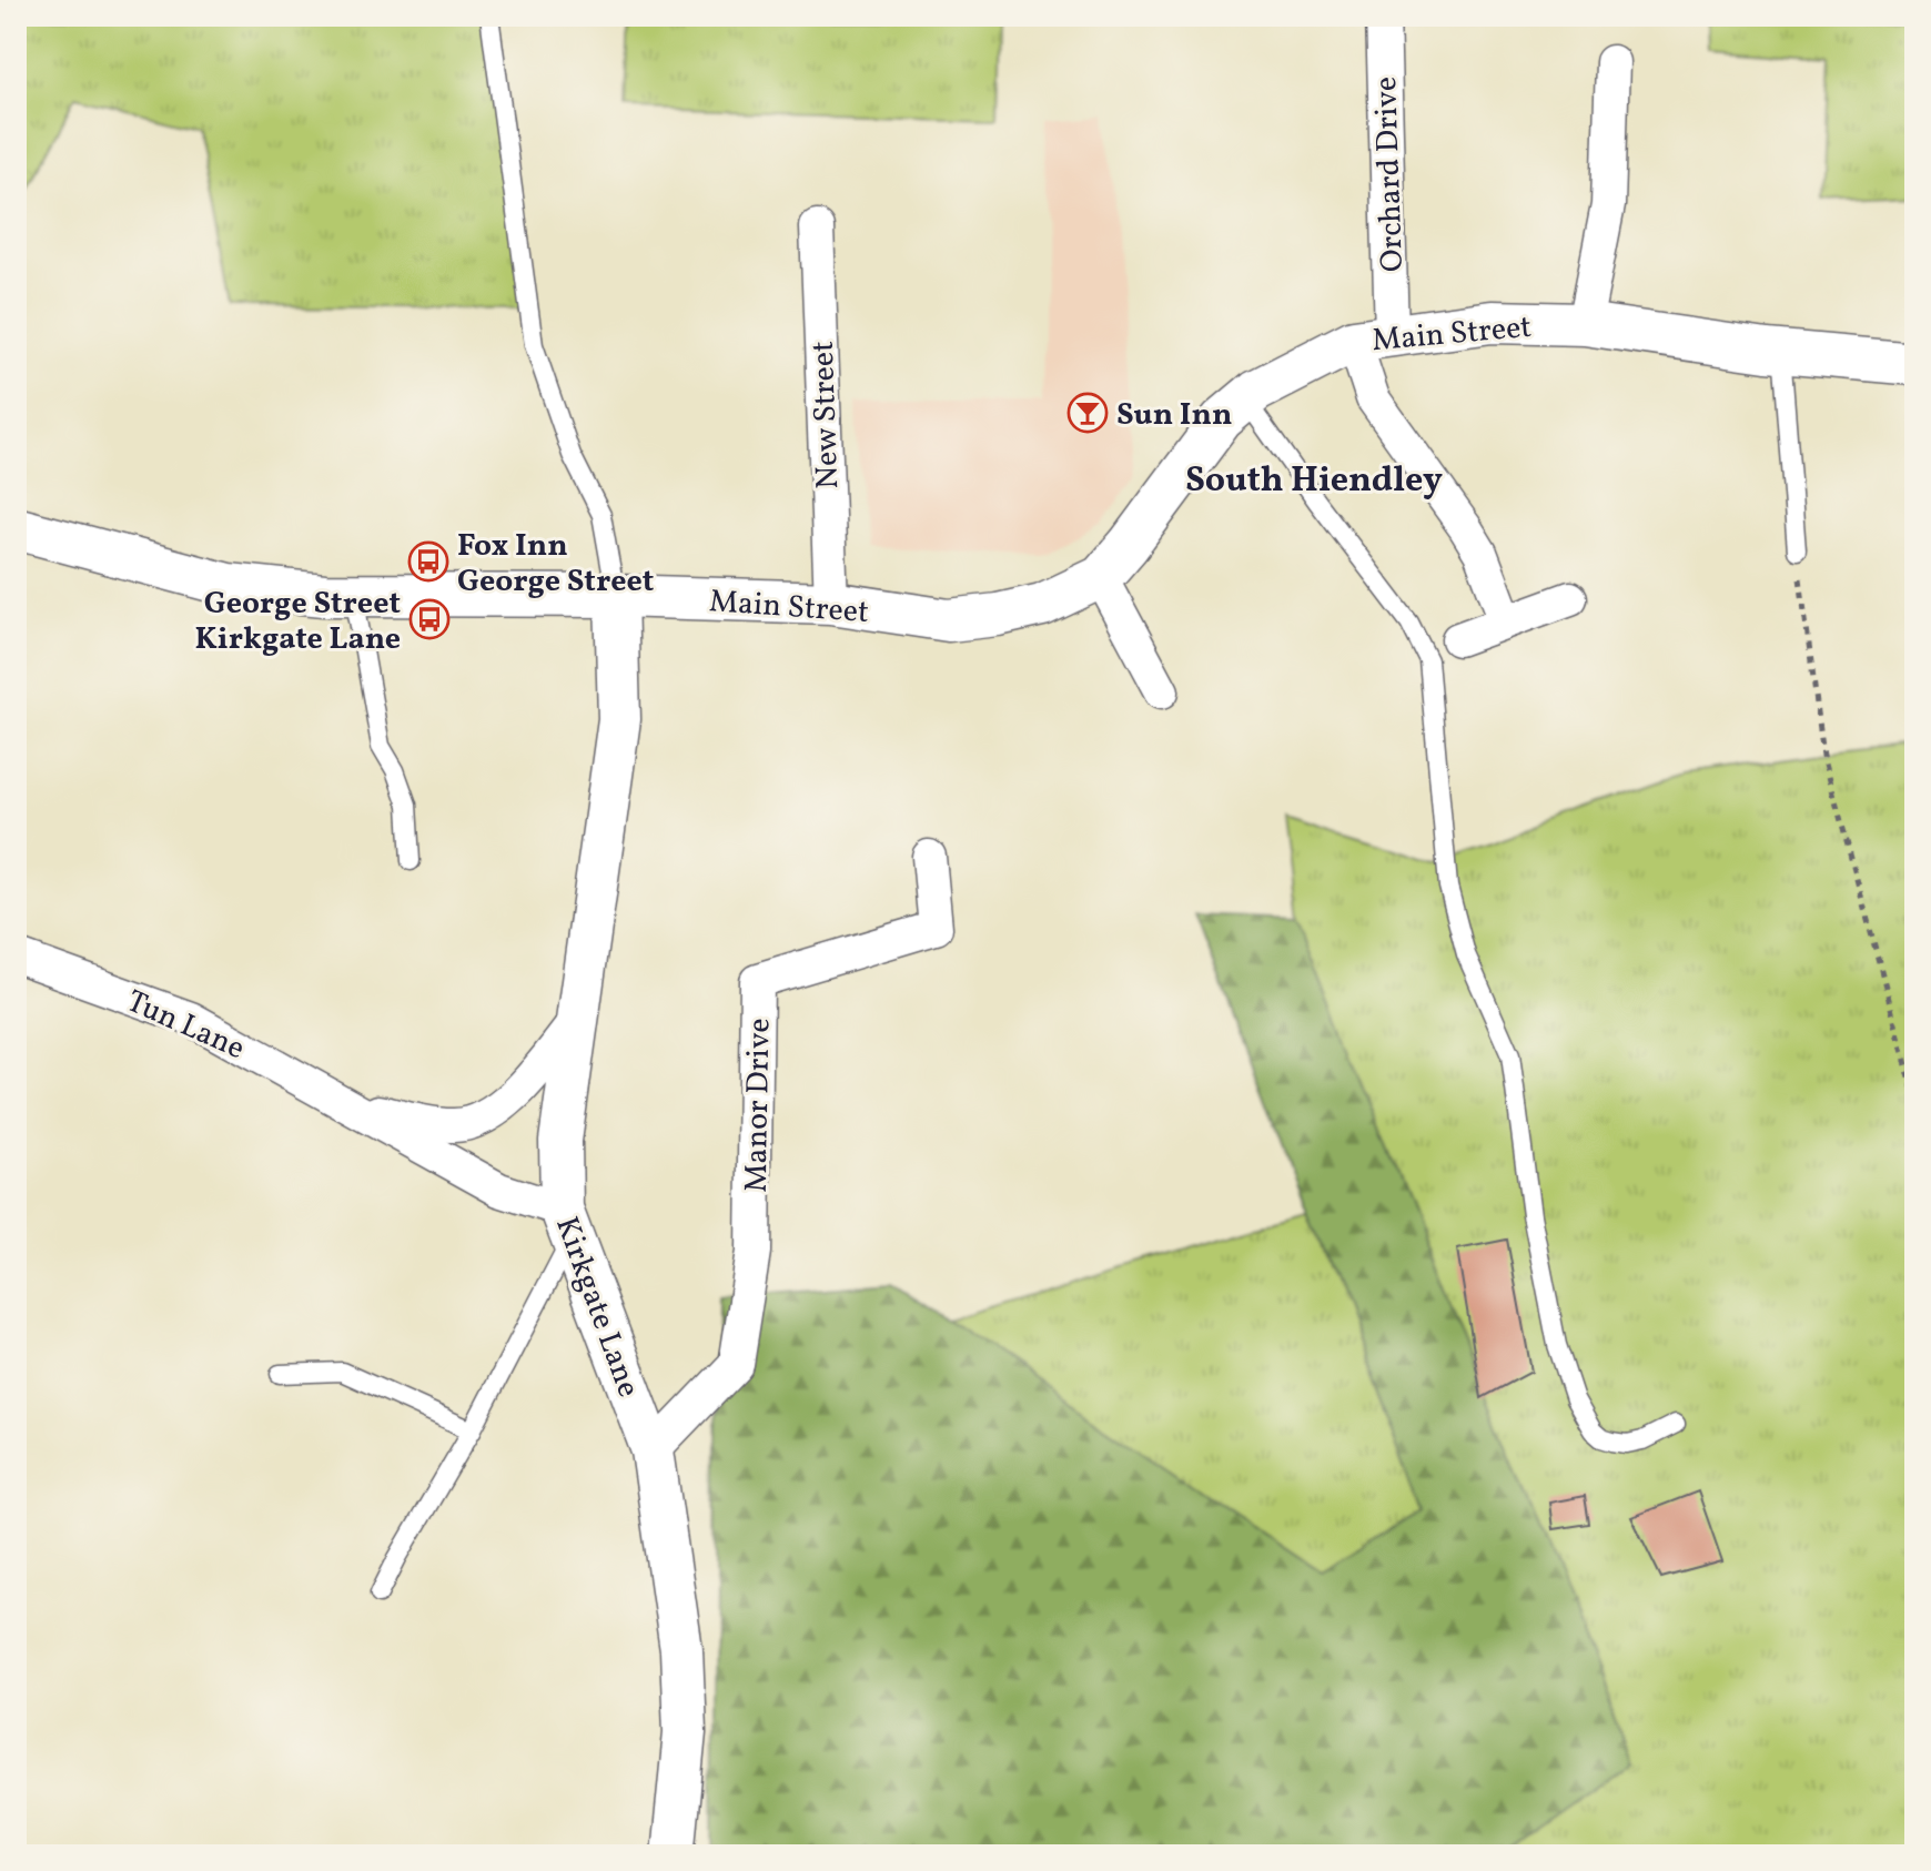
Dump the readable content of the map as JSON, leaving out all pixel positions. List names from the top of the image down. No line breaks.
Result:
{"streets":{"street":["Orchard Drive","Main Street","New Street","Tun Lane","Manor Drive","Kirkgate Lane"]},"crossings":[["Orchard Drive","Main Street"],["Main Street","New Street"],["Main Street","Kirkgate Lane"],["Tun Lane","Kirkgate Lane"],["Manor Drive","Kirkgate Lane"]],"districts":["South Hiendley"],"places":{"bar":["Sun Inn"],"bus stop":["Fox Inn George Street","George Street Kirkgate Lane"]}}
